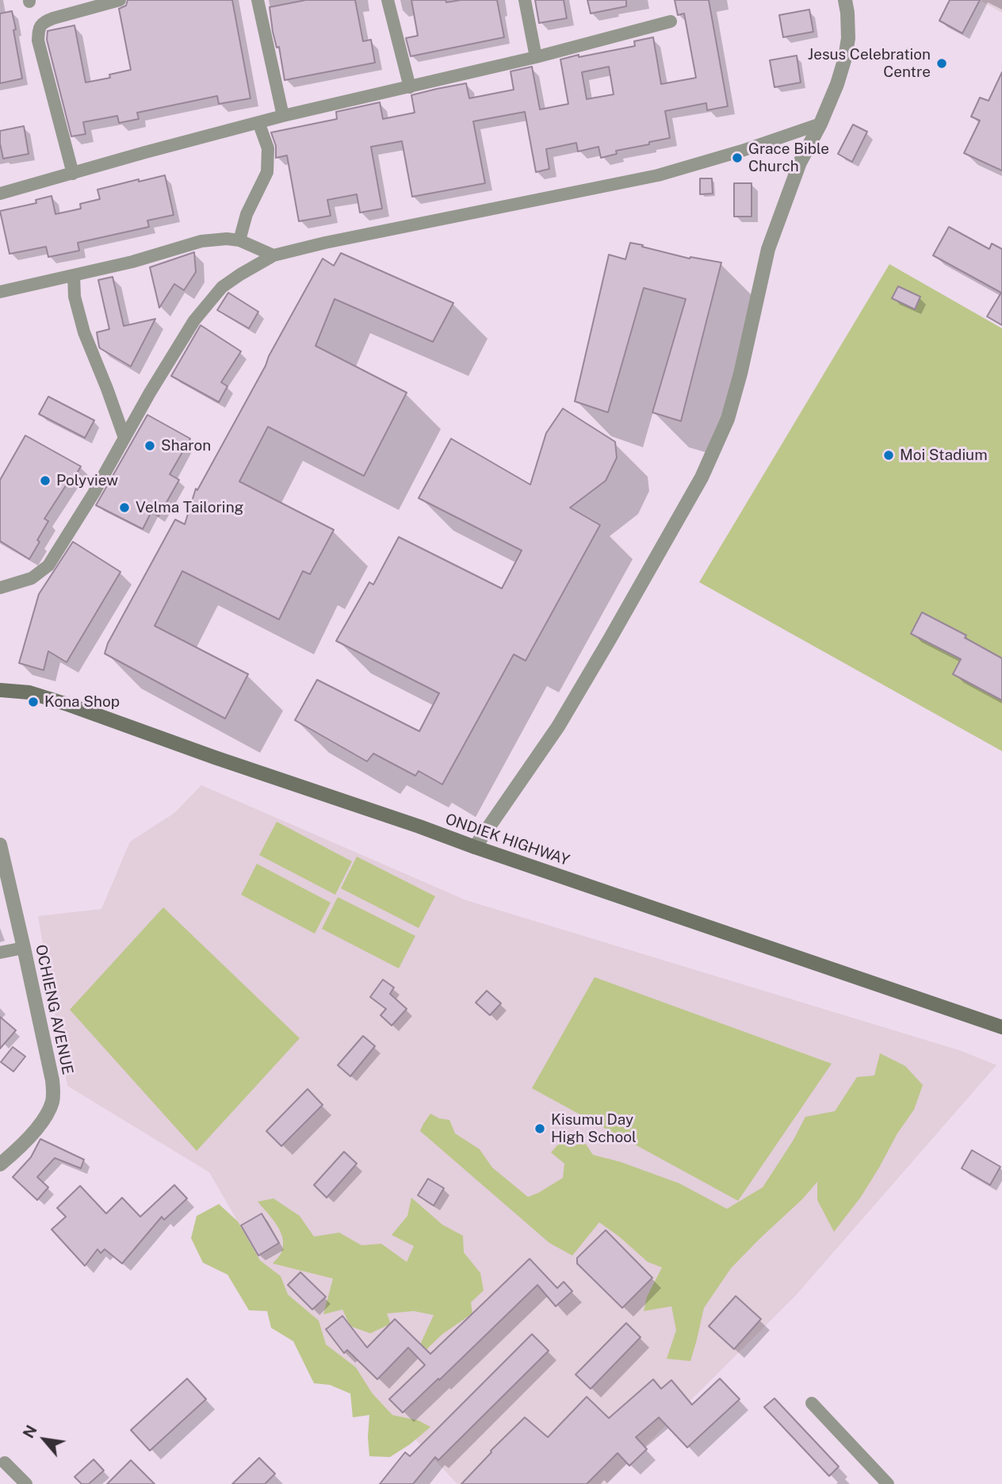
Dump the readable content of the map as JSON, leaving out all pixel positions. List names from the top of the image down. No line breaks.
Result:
{"streets":{"main road":["ONDIEK HIGHWAY"],"street":["OCHIENG AVENUE"]},"places":["Jesus Celebration Centre","Grace Bible Church","Sharon","Moi Stadium","Polyview","Velma Tailoring","Kona Shop","Kisumu Day High School"],"north":"top left"}
